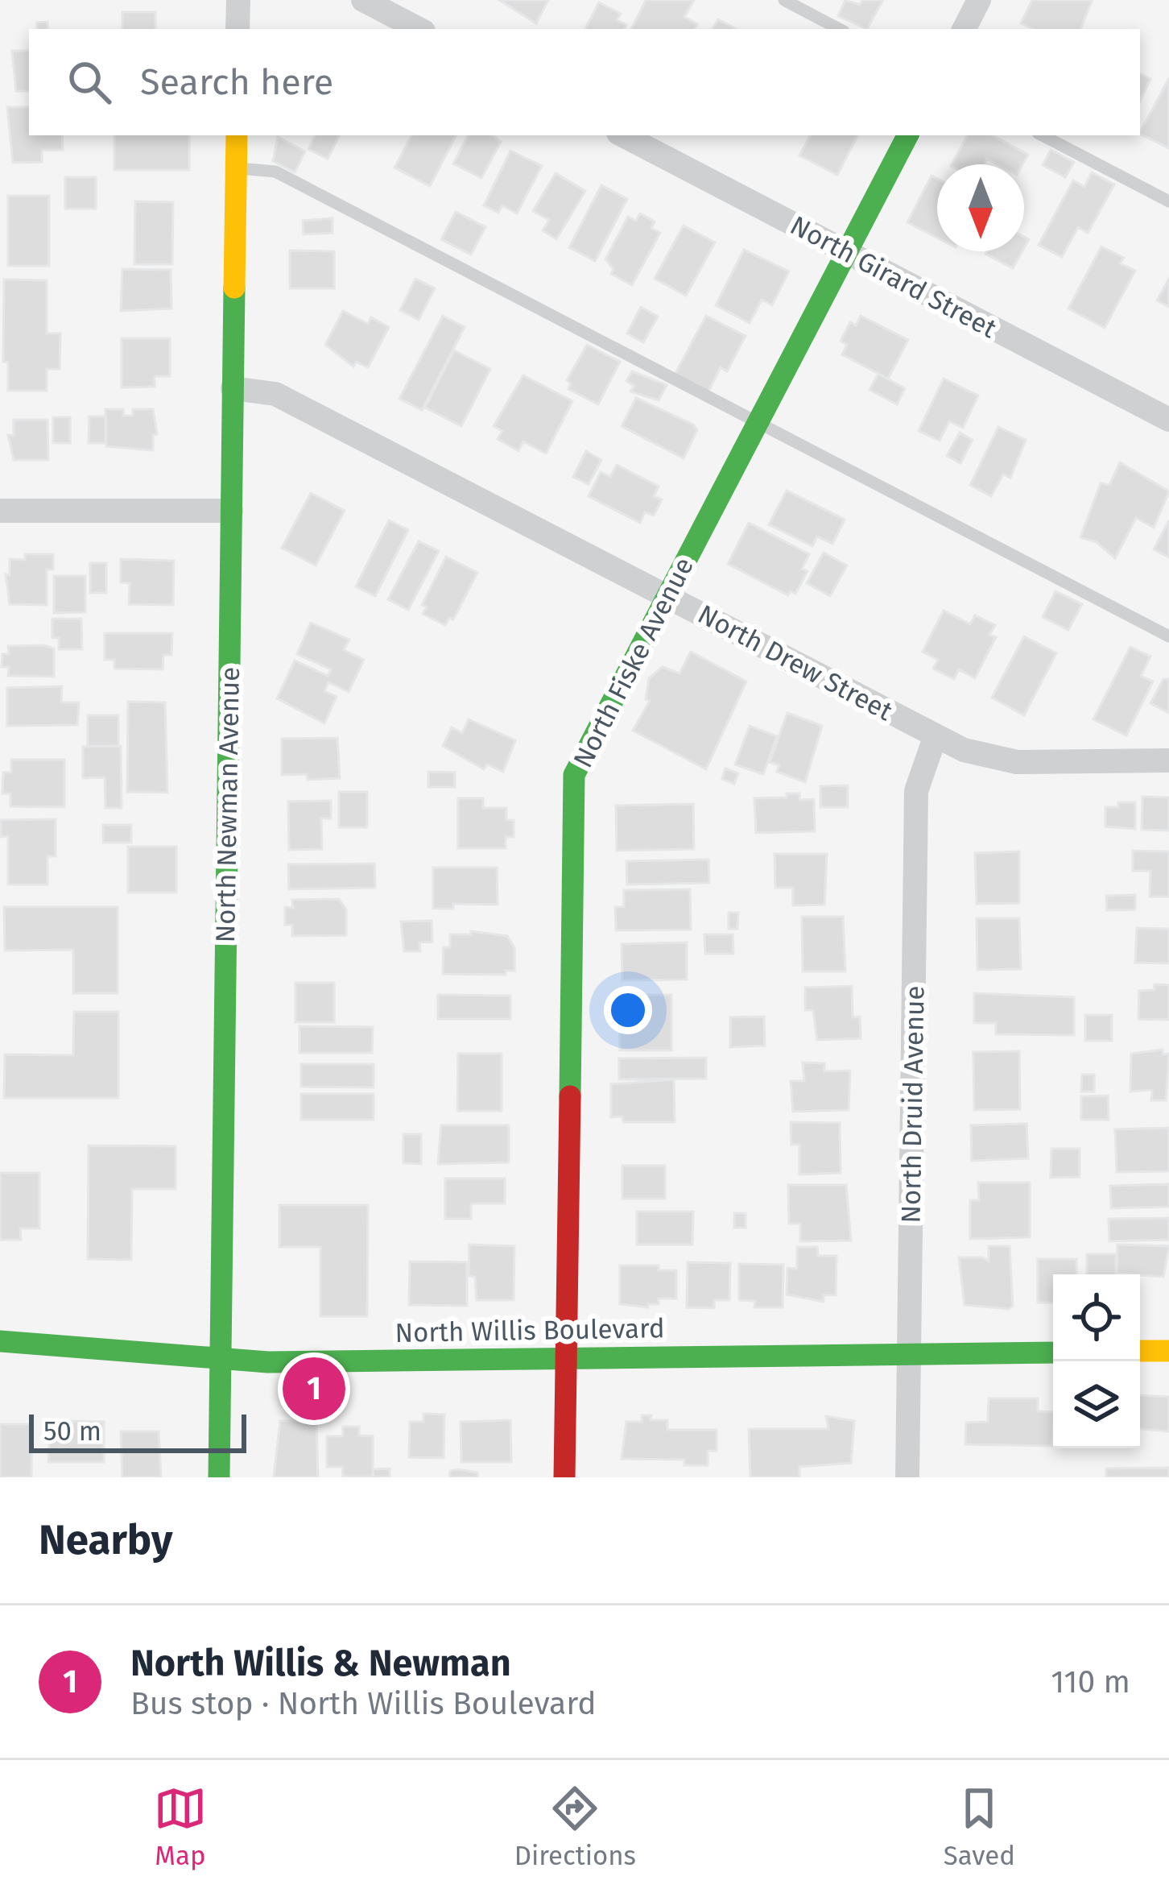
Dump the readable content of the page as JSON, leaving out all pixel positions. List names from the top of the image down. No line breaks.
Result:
{"streets":{"street":["North Girard Street","North Fiske Avenue","North Drew Street","North Newman Avenue","North Druid Avenue","North Willis Boulevard"]},"crossings":[["North Girard Street","North Fiske Avenue"],["North Fiske Avenue","North Drew Street"],["North Fiske Avenue","North Willis Boulevard"],["North Drew Street","North Newman Avenue"],["North Drew Street","North Druid Avenue"],["North Newman Avenue","North Willis Boulevard"],["North Druid Avenue","North Willis Boulevard"]],"scale_bar":"50 m","north":"bottom","page":{"search":"Search here","pins":"1","scale":"50 m","heading":"Nearby","list":[{"mark":"1","name":"North Willis & Newman","note":"Bus stop · North Willis Boulevard","value":"110 m"}],"nav":["Map","Directions","Saved"]}}
